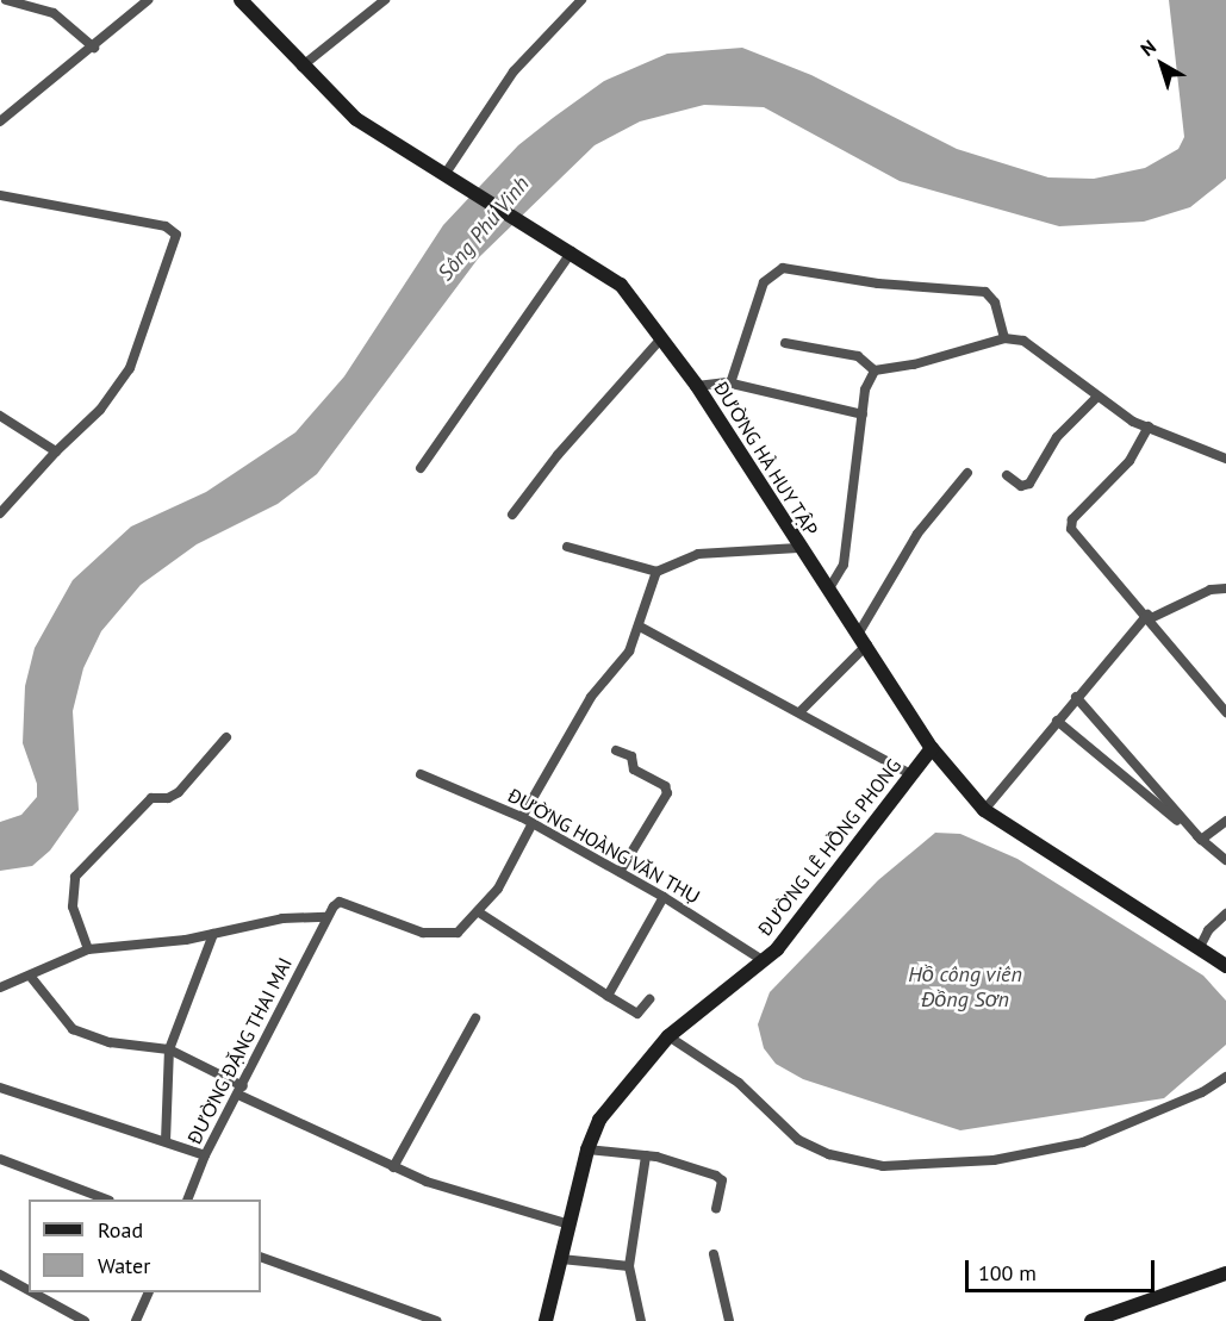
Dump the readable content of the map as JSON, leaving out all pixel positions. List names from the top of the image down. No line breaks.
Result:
{"streets":{"main road":["ĐƯỜNG HÀ HUY TẬP","ĐƯỜNG LÊ HỒNG PHONG"],"street":["ĐƯỜNG HOÀNG VĂN THỤ","ĐƯỜNG ĐẶNG THAI MAI"]},"crossings":[["ĐƯỜNG HÀ HUY TẬP","ĐƯỜNG LÊ HỒNG PHONG"],["ĐƯỜNG HOÀNG VĂN THỤ","ĐƯỜNG LÊ HỒNG PHONG"]],"water":["Sông Phú Vinh","Hồ công viên Đồng Sơn"],"legend":["Road","Water"],"scale_bar":"100 m","north":"top left"}
